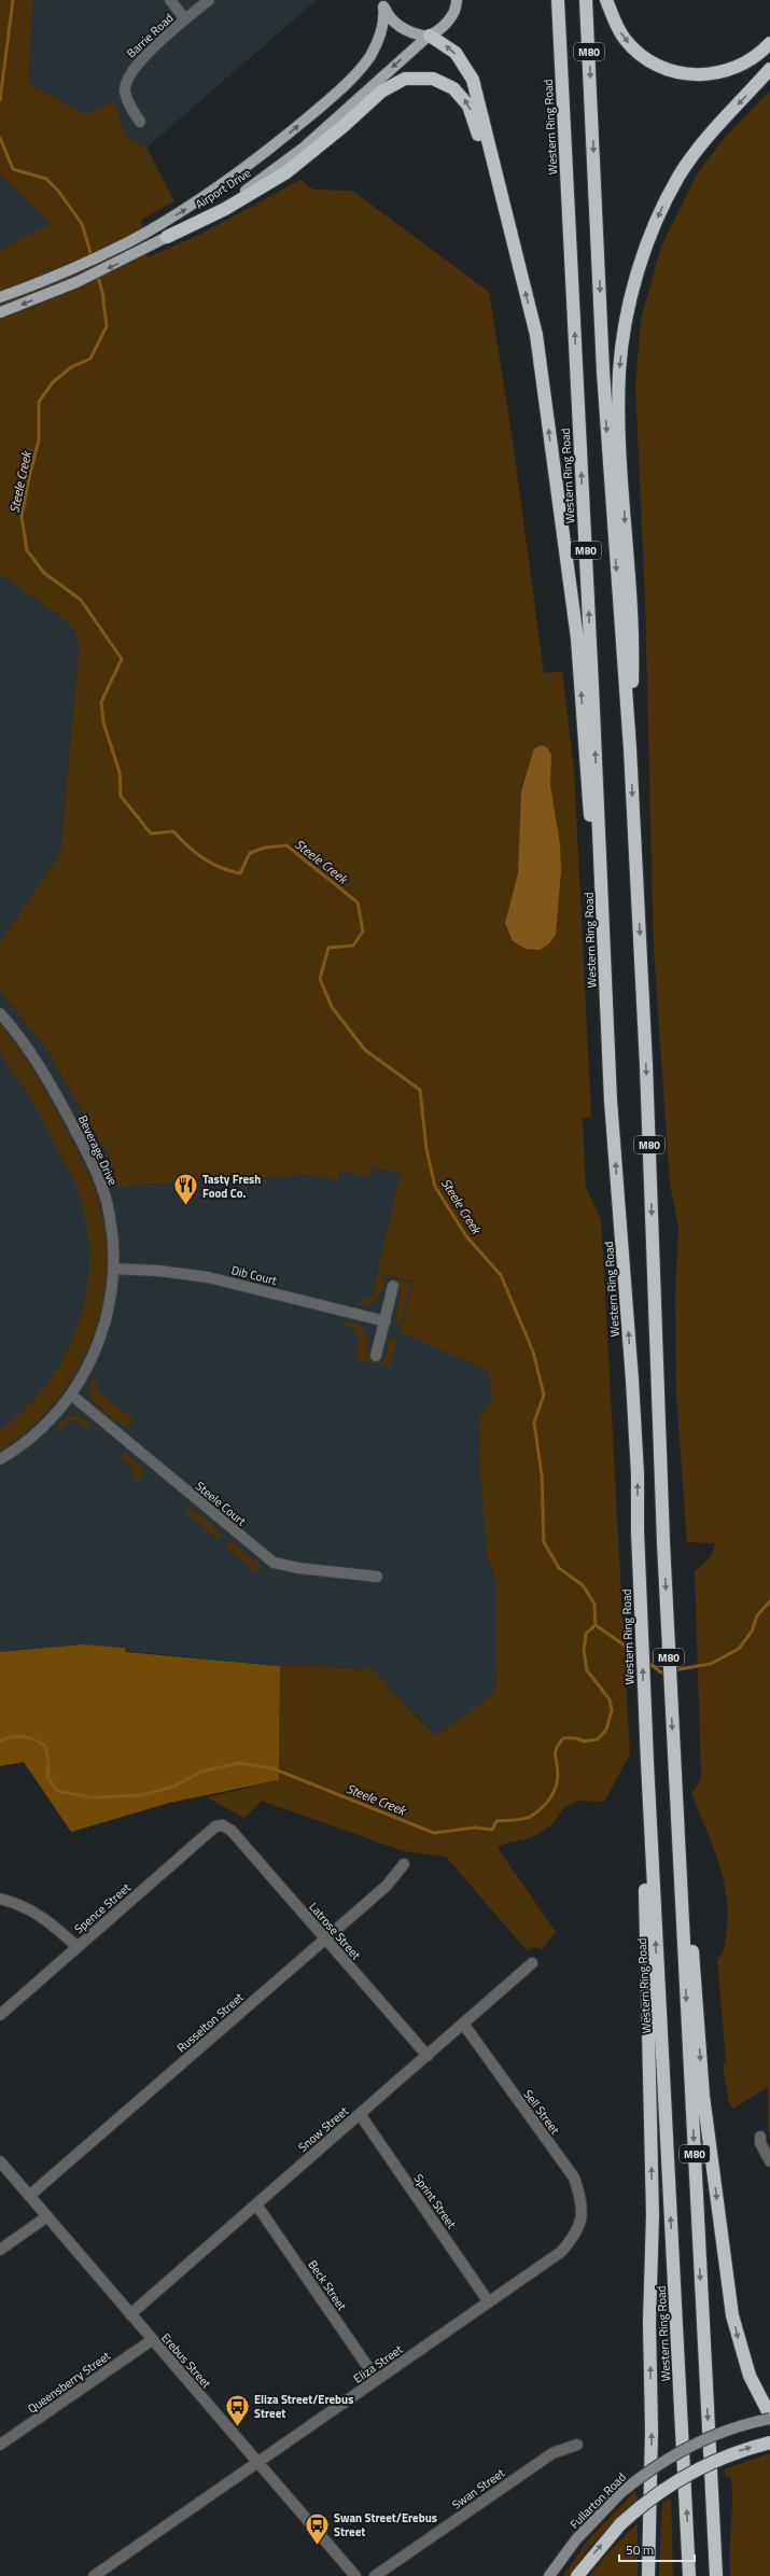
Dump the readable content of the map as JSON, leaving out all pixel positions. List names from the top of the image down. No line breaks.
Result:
{"streets":{"highway":["M80","Western Ring Road"],"main road":["Airport Drive","Fullarton Road"],"street":["Barrie Road","Beverage Drive","Dib Court","Steele Court","Spence Street","Latrose Street","Russelton Street","Sell Street","Snow Street","Sprint Street","Beck Street","Erebus Street","Eliza Street","Queensberry Street","Swan Street"]},"crossings":[["Beverage Drive","Dib Court"],["Beverage Drive","Steele Court"],["Spence Street","Latrose Street"],["Latrose Street","Russelton Street"],["Latrose Street","Snow Street"],["Russelton Street","Erebus Street"],["Sell Street","Snow Street"],["Sell Street","Eliza Street"],["Snow Street","Sprint Street"],["Snow Street","Beck Street"],["Snow Street","Erebus Street"],["Sprint Street","Eliza Street"],["Beck Street","Eliza Street"],["Erebus Street","Eliza Street"],["Erebus Street","Queensberry Street"]],"water":["Steele Creek"],"places":{"restaurant":["Tasty Fresh Food Co."],"bus stop":["Eliza Street/Erebus Street","Swan Street/Erebus Street"]},"scale_bar":"50 m"}
